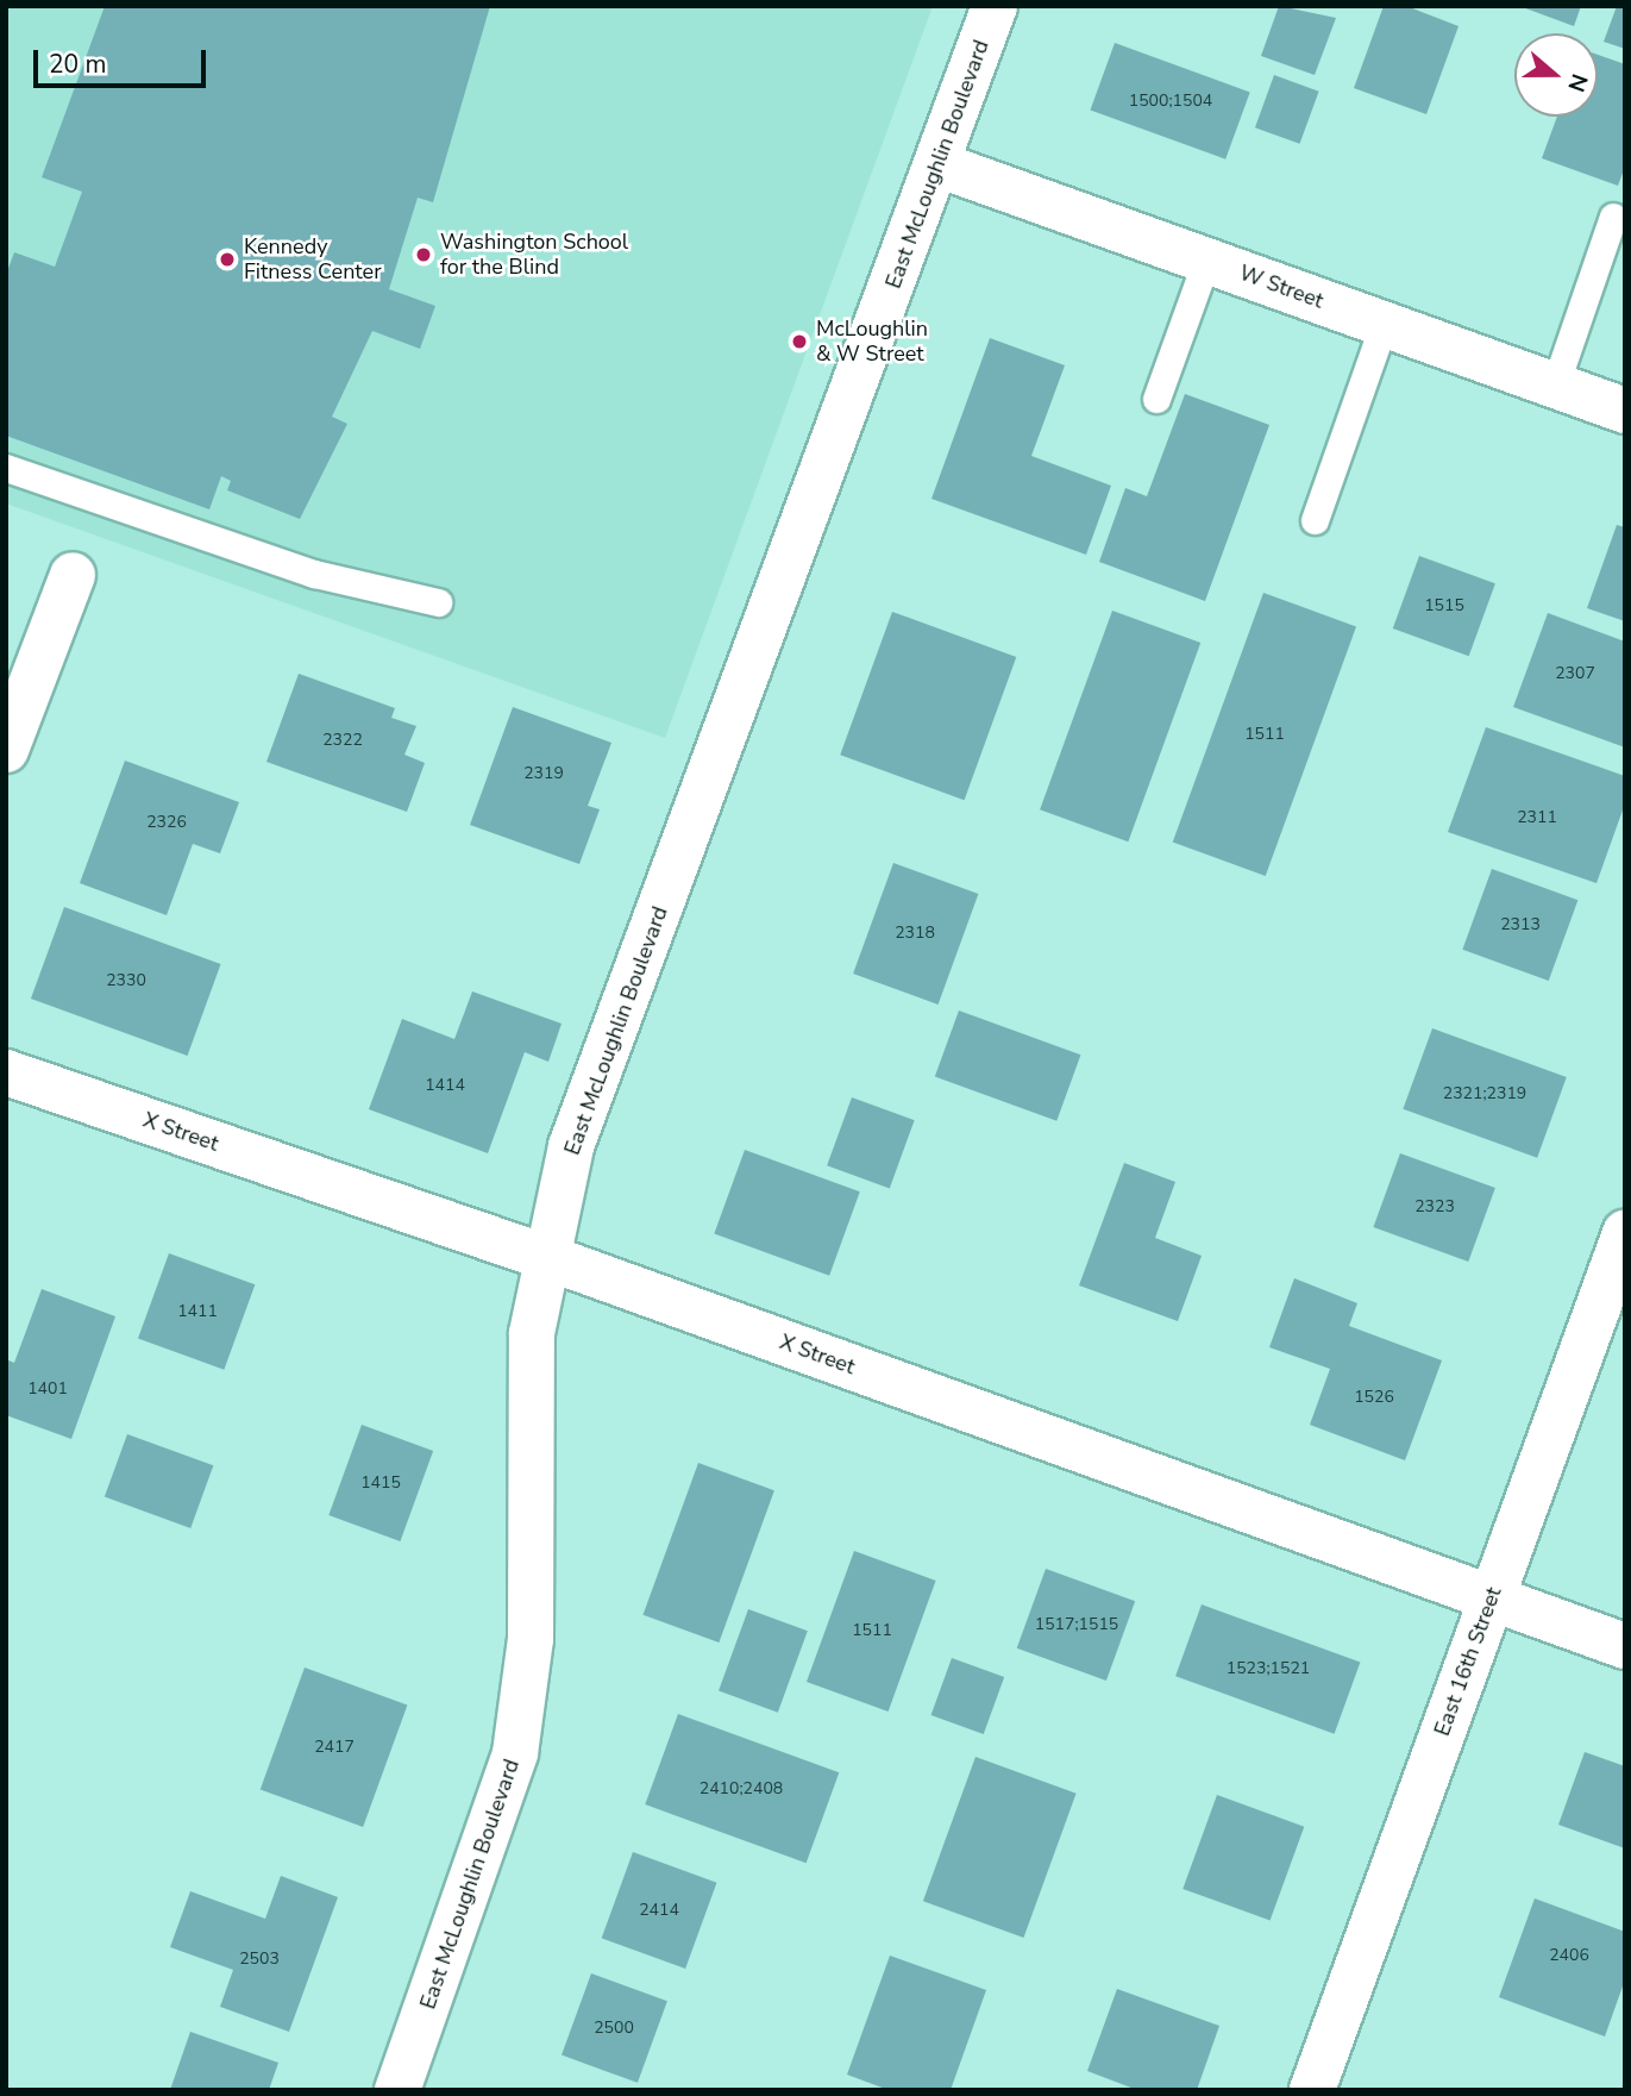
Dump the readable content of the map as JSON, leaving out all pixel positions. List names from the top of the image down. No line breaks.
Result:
{"streets":{"street":["East McLoughlin Boulevard","W Street","X Street","East 16th Street"]},"crossings":[["East McLoughlin Boulevard","W Street"],["East McLoughlin Boulevard","X Street"],["X Street","East 16th Street"]],"places":["Washington School for the Blind","Kennedy Fitness Center","McLoughlin & W Street"],"house_numbers":["1500;1504","1515","2307","1511","2322","2319","2311","2326","2313","2318","2330","1414","2321;2319","2323","1411","1401","1526","1415","1517;1515","1511","1523;1521","2417","2410;2408","2414","2406","2503","2500"],"scale_bar":"20 m","north":"right"}
